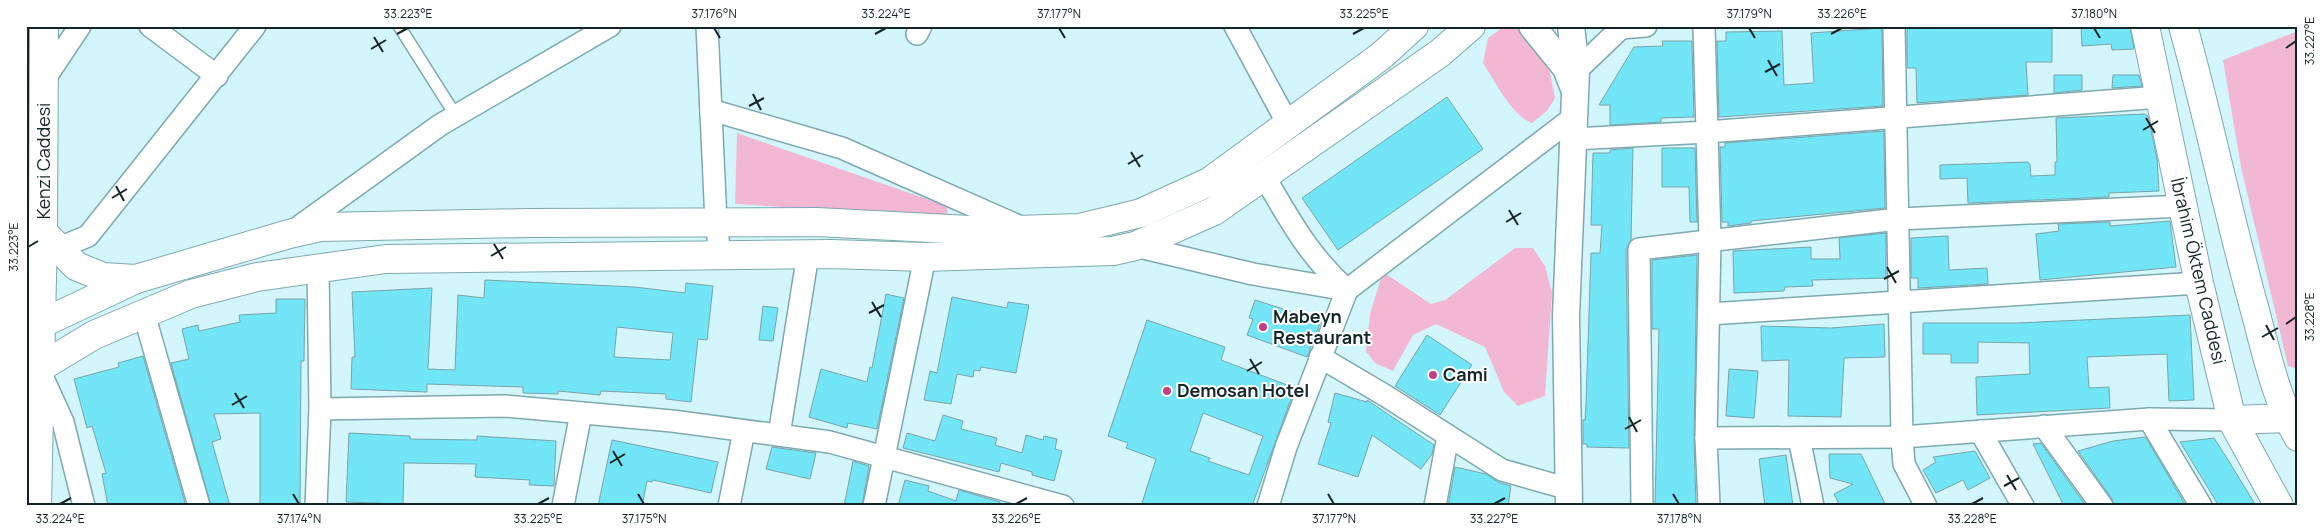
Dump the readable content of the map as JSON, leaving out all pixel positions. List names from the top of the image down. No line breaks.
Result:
{"streets":{"main road":["Kenzi Caddesi","İbrahim Öktem Caddesi"]},"places":["Mabeyn Restaurant","Cami","Demosan Hotel"],"coordinates":["33.223°E","37.176°N","33.224°E","37.177°N","33.225°E","37.179°N","33.226°E","37.180°N","33.227°E","33.228°E","37.174°N","37.175°N","37.178°N"]}
